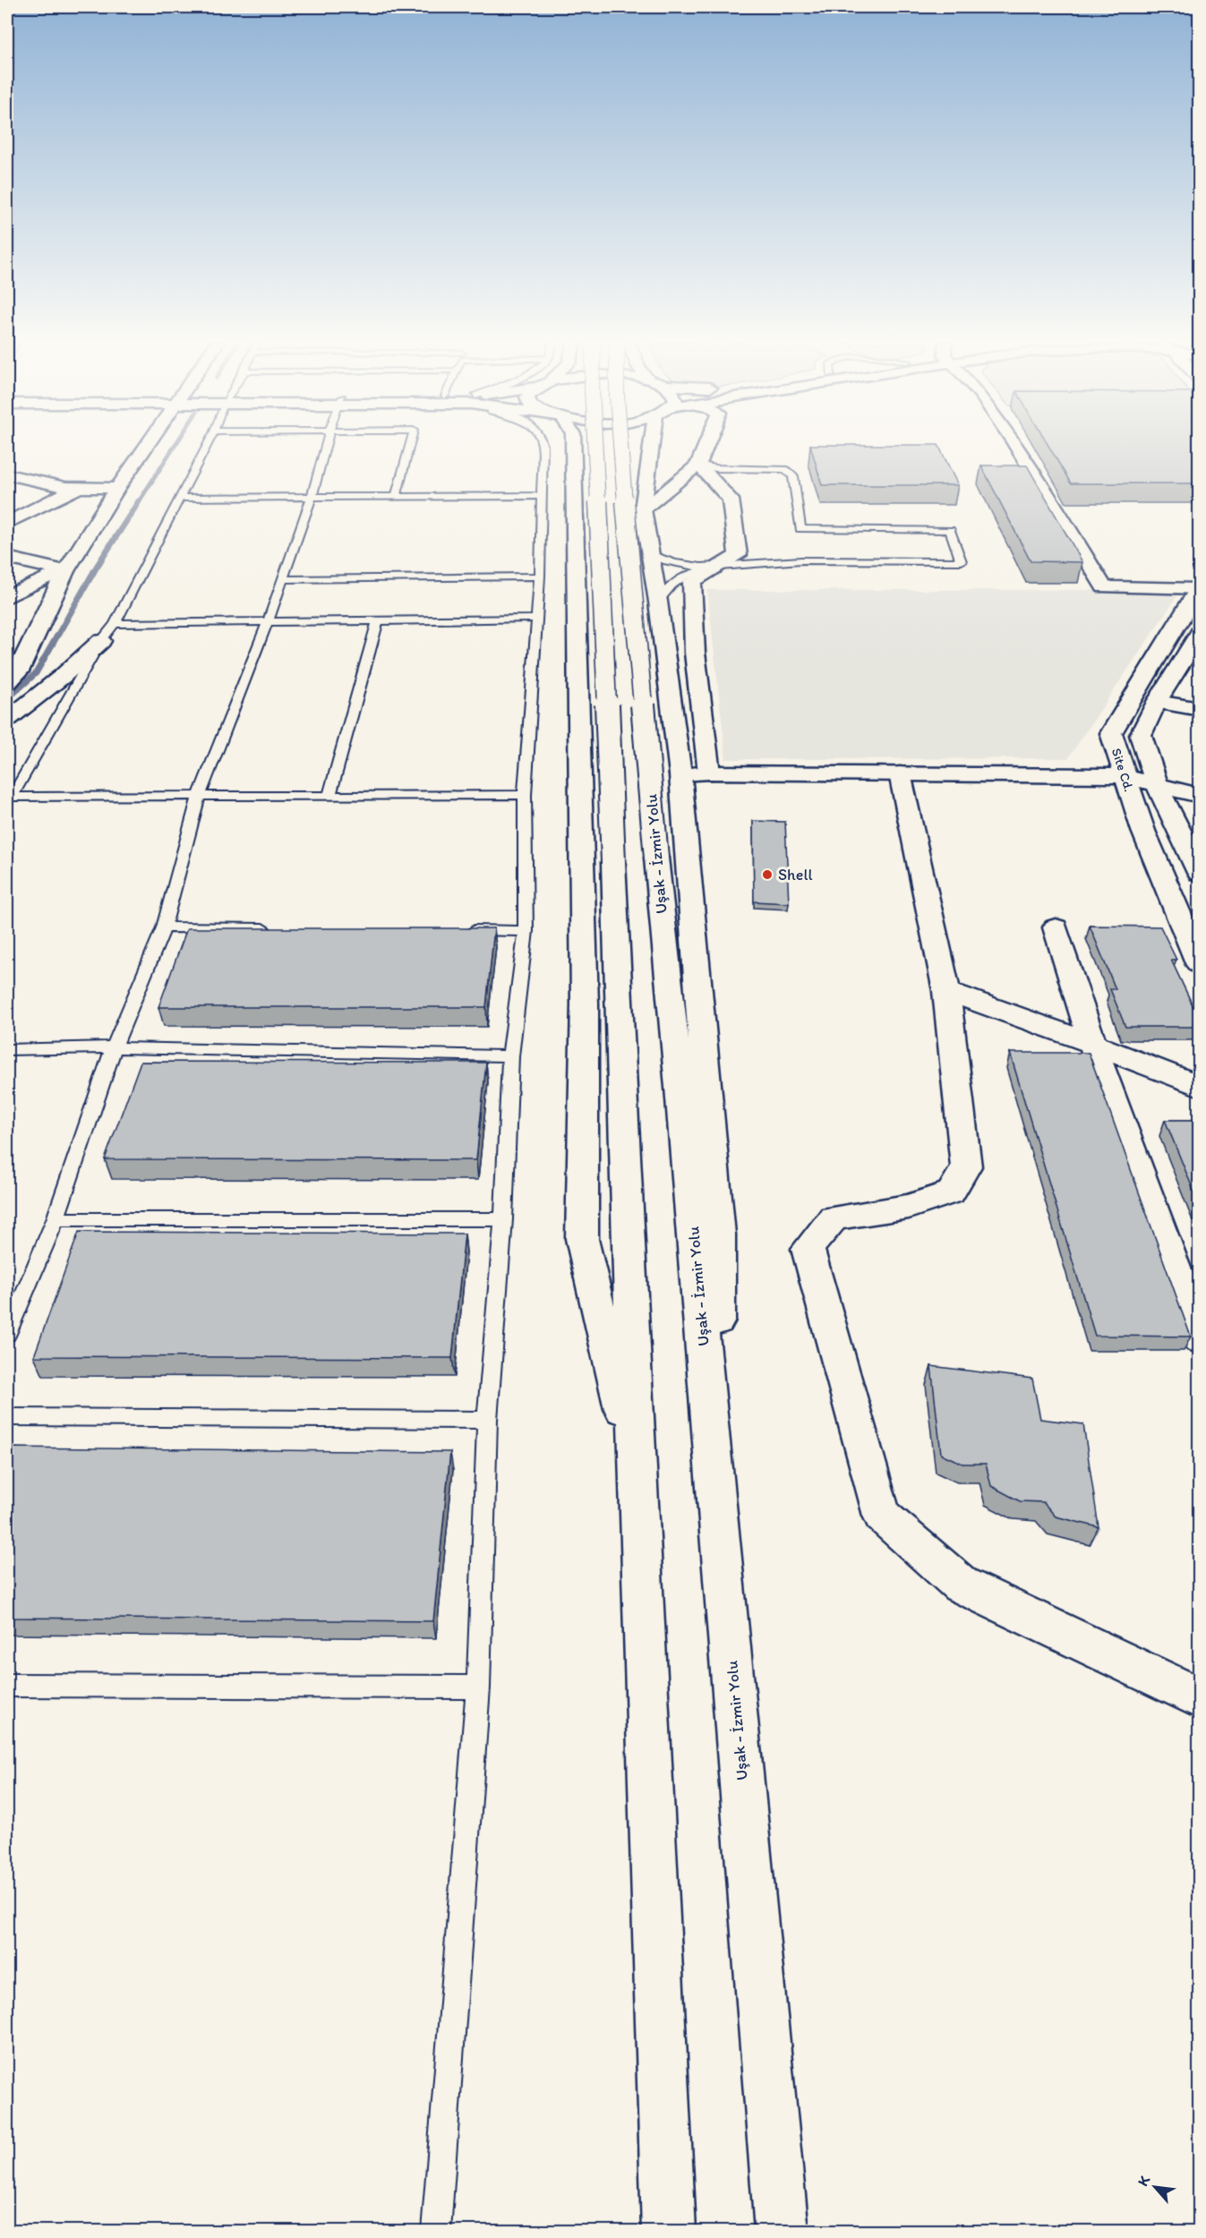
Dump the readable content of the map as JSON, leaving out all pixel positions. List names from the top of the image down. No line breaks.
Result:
{"streets":{"main road":["Site Cd.","Uşak - İzmir Yolu"]},"places":["Shell"],"north":"top left"}
